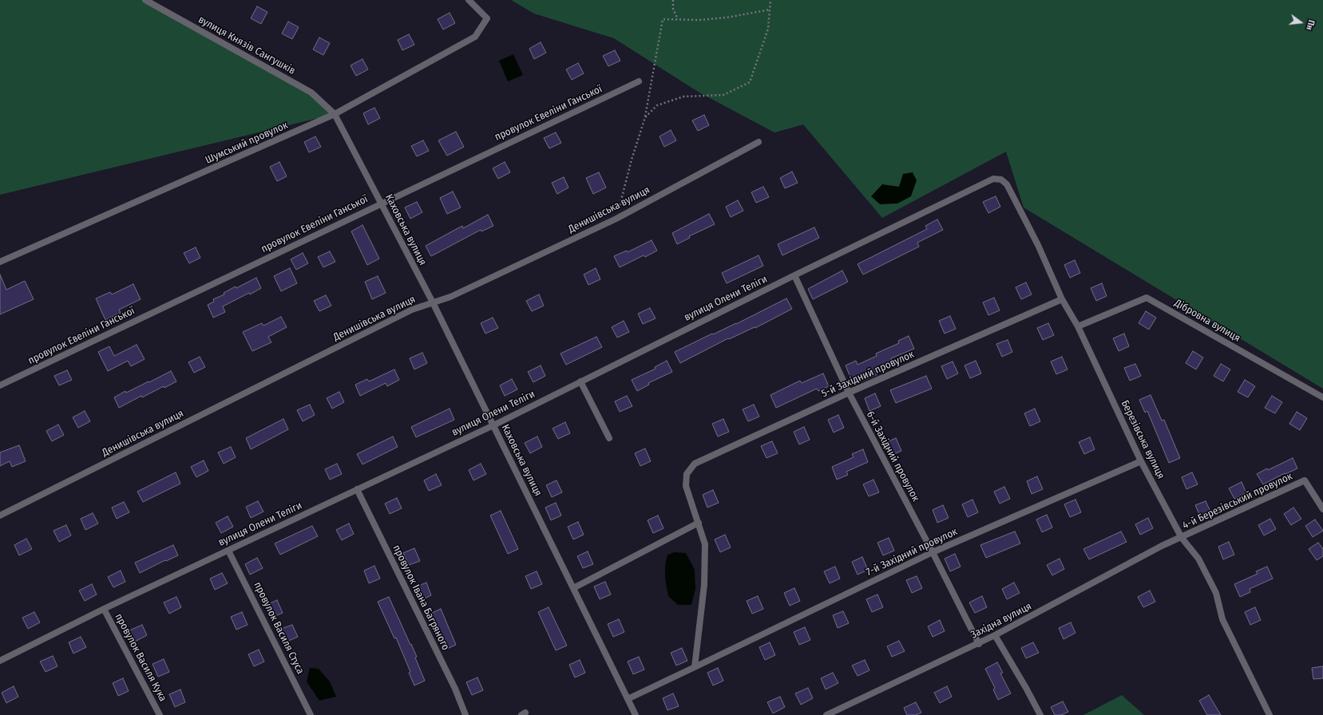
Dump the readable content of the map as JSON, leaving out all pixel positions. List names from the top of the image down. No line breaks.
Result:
{"streets":{"street":["вулиця Князів Сангушків","провулок Евеліни Ганської","Шумський провулок","Денишівська вулиця","Каховська вулиця","вулиця Олени Теліги","Дібровна вулиця","5-й Західний провулок","Березівська вулиця","6-й Західний провулок","4-й Березівський провулок","7-й Західний провулок","провулок Івана Багряного","Західна вулиця","провулок Василя Стуса","провулок Василя Кука"]},"crossings":[["вулиця Князів Сангушків","Шумський провулок"],["вулиця Князів Сангушків","Каховська вулиця"],["провулок Евеліни Ганської","Каховська вулиця"],["Шумський провулок","Каховська вулиця"],["Денишівська вулиця","Каховська вулиця"],["Каховська вулиця","вулиця Олени Теліги"],["Каховська вулиця","7-й Західний провулок"],["вулиця Олени Теліги","Березівська вулиця"],["вулиця Олени Теліги","6-й Західний провулок"],["вулиця Олени Теліги","провулок Івана Багряного"],["вулиця Олени Теліги","провулок Василя Стуса"],["вулиця Олени Теліги","провулок Василя Кука"],["Дібровна вулиця","Березівська вулиця"],["5-й Західний провулок","Березівська вулиця"],["5-й Західний провулок","6-й Західний провулок"],["Березівська вулиця","4-й Березівський провулок"],["Березівська вулиця","7-й Західний провулок"],["Березівська вулиця","Західна вулиця"],["6-й Західний провулок","7-й Західний провулок"],["6-й Західний провулок","Західна вулиця"],["4-й Березівський провулок","Західна вулиця"]],"north":"right"}
